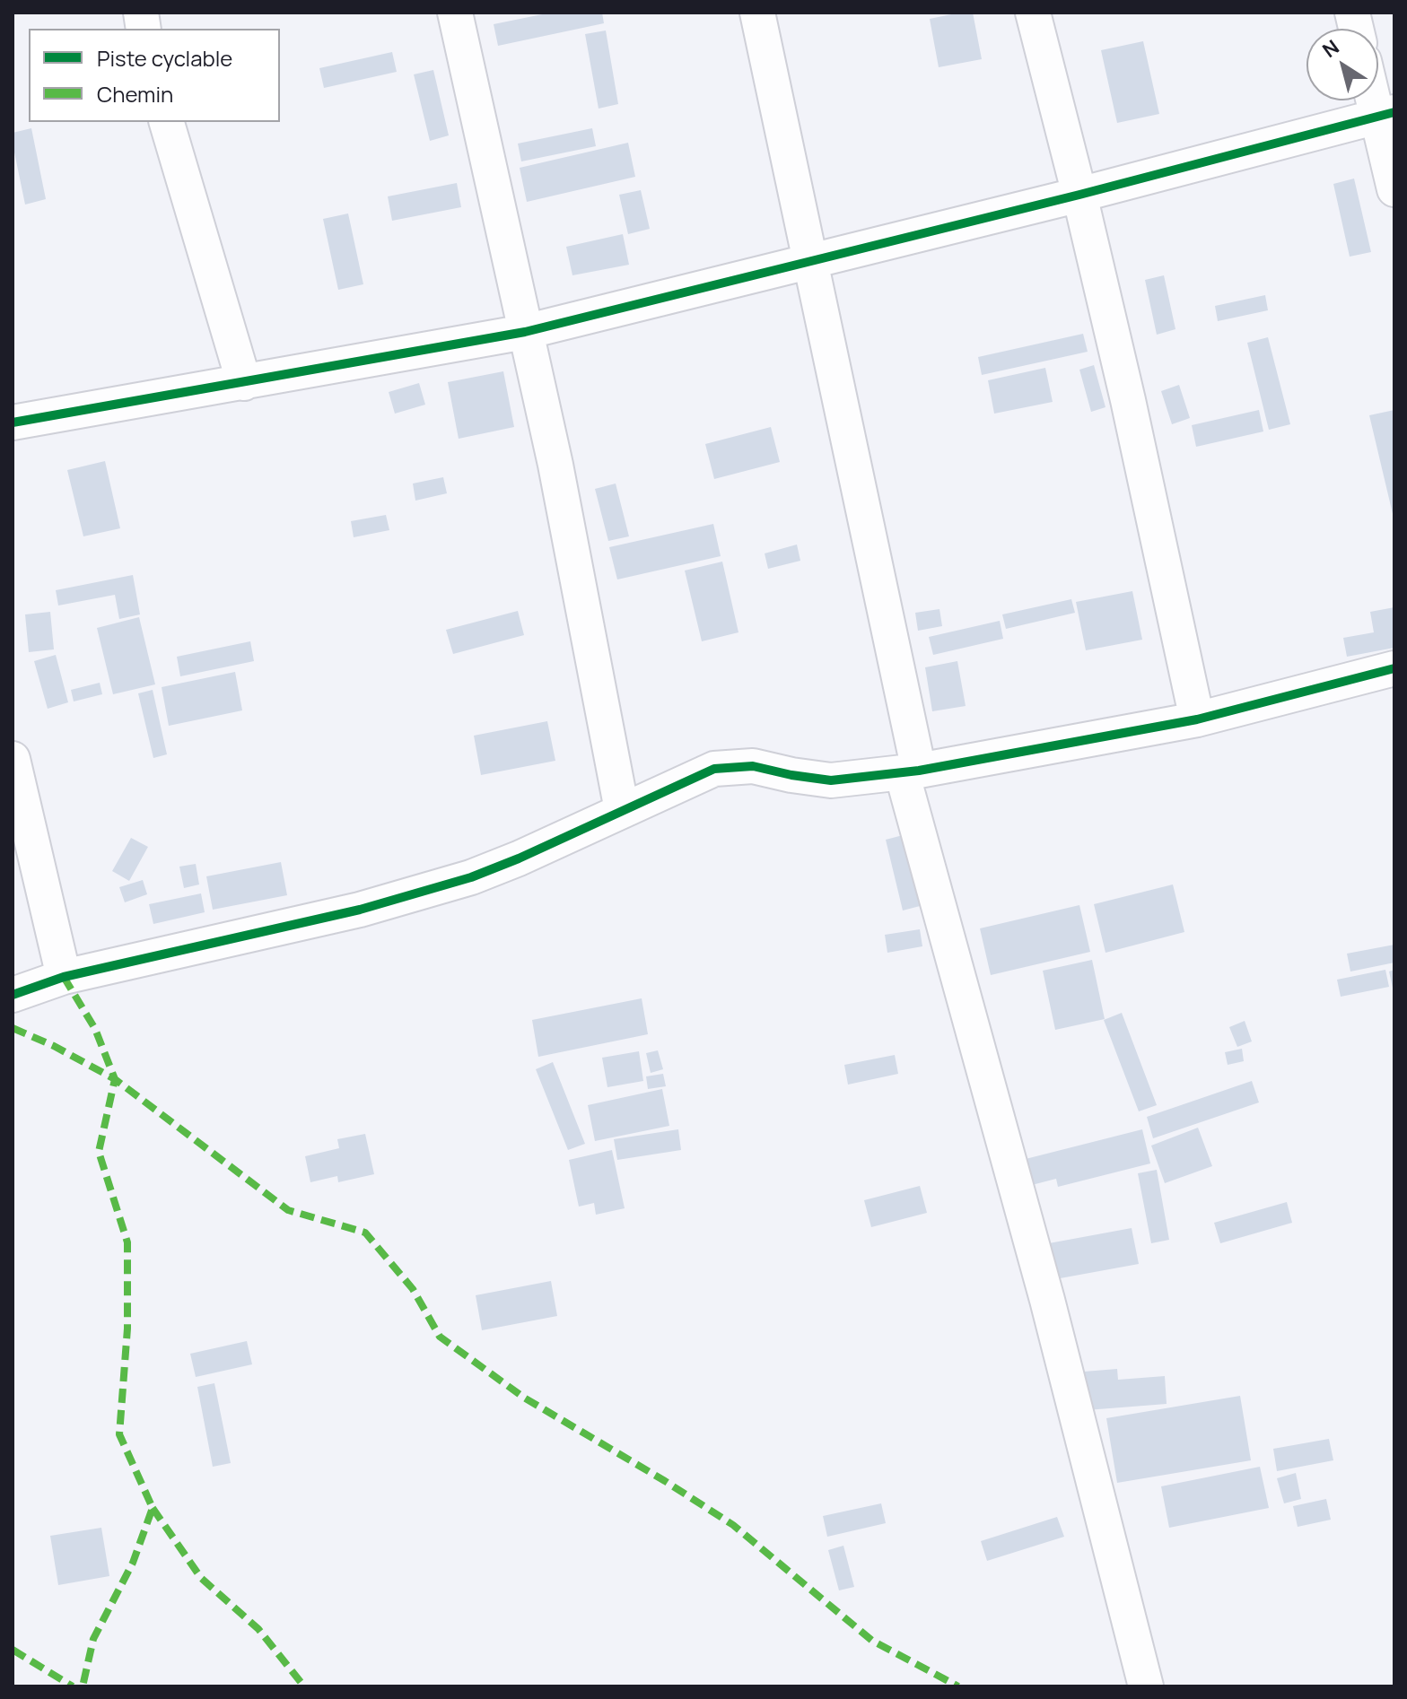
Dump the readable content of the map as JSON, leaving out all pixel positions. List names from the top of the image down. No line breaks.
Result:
{"legend":["Piste cyclable","Chemin"],"north":"top left"}
